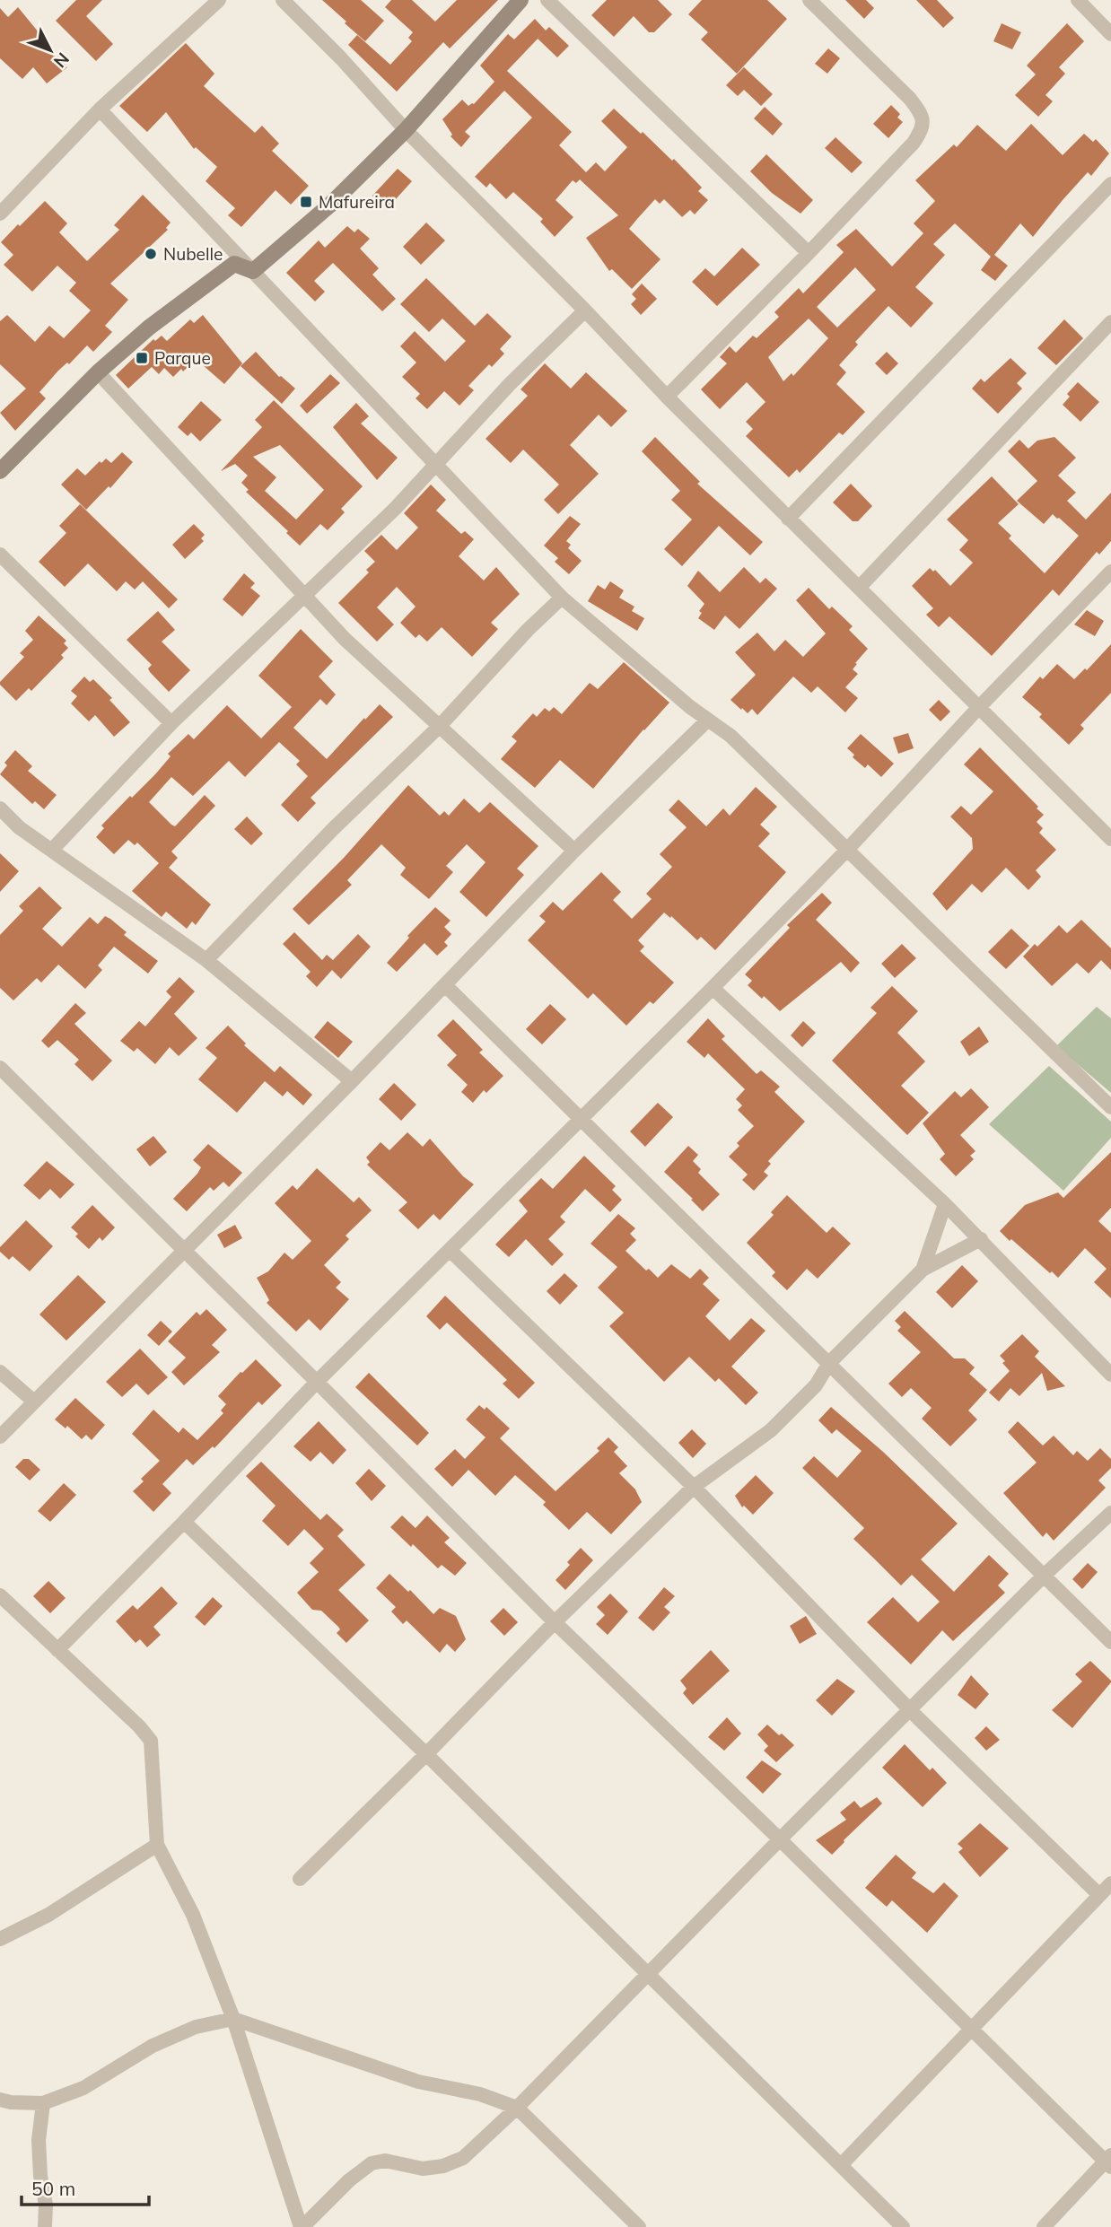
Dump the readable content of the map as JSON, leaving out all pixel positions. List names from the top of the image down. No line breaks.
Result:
{"places":{"transit":["Mafureira","Parque"],"other":["Nubelle"]},"scale_bar":"50 m","north":"bottom right"}
